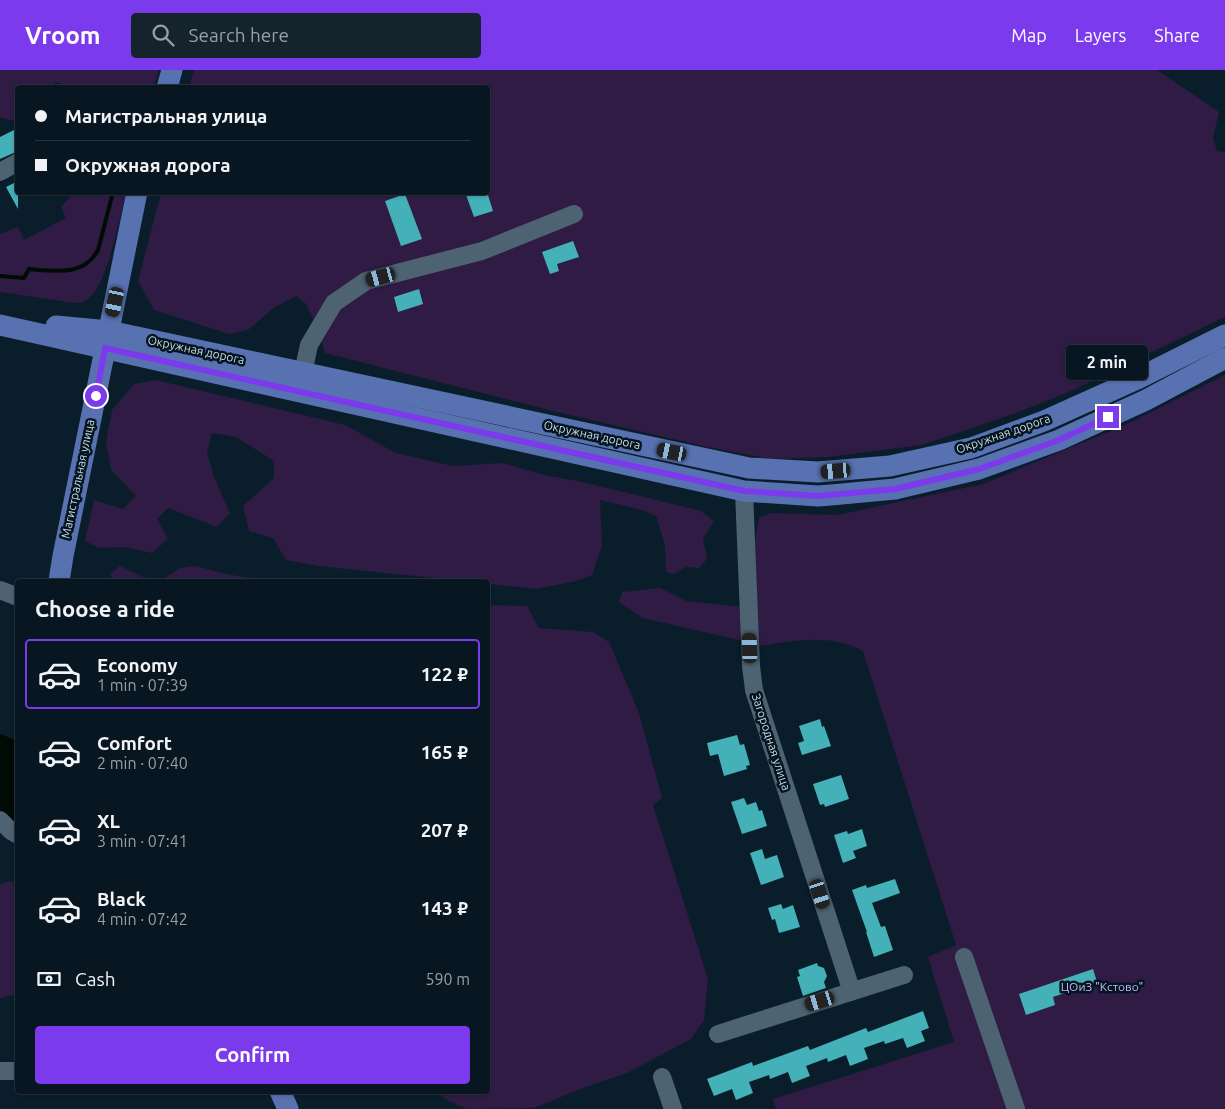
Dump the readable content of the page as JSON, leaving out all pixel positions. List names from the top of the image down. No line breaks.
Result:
{"streets":{"main road":["Окружная дорога","Магистральная улица"],"street":["Загородная улица"]},"crossings":[["Окружная дорога","Магистральная улица"],["Окружная дорога","Загородная улица"]],"parks":["ЦОиЗ \"Кстово\""],"page":{"header":"Vroom","search":"Search here","nav":["Map","Layers","Share"],"banner":["Магистральная улица","Окружная дорога"],"bubble":"2 min","heading":"Choose a ride","list":[{"name":"Economy","note":"1 min · 07:39","value":"122 ₽"},{"name":"Comfort","note":"2 min · 07:40","value":"165 ₽"},{"name":"XL","note":"3 min · 07:41","value":"207 ₽"},{"name":"Black","note":"4 min · 07:42","value":"143 ₽"}],"pay":["Cash","590 m"],"buttons":"Confirm"}}
